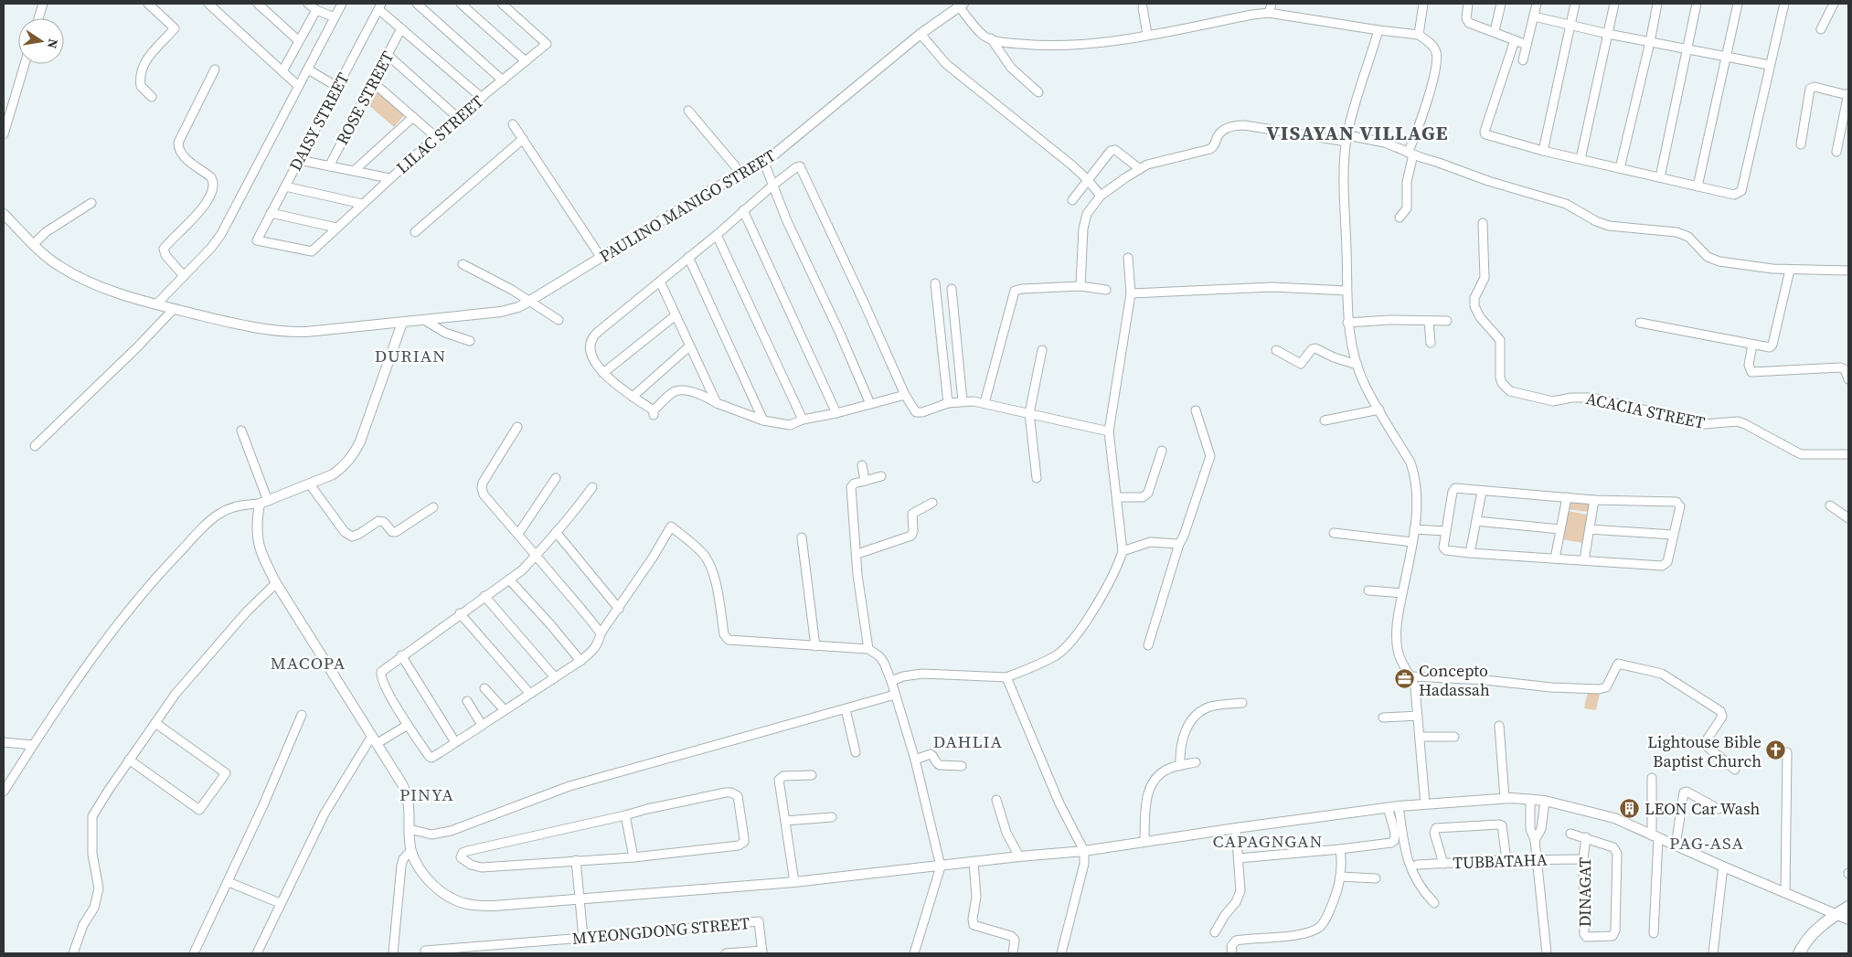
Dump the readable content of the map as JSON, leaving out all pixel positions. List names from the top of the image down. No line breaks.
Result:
{"streets":{"street":["ROSE STREET","DAISY STREET","LILAC STREET","PAULINO MANIGO STREET","ACACIA STREET","TUBBATAHA","DINAGAT","MYEONGDONG STREET"]},"crossings":[["DAISY STREET","LILAC STREET"],["TUBBATAHA","DINAGAT"]],"districts":["VISAYAN VILLAGE","DURIAN","MACOPA","DAHLIA","PINYA","CAPAGNGAN","PAG-ASA"],"places":{"office":["Concepto Hadassah"],"church":["Lightouse Bible Baptist Church"],"building":["LEON Car Wash"]},"north":"right"}
